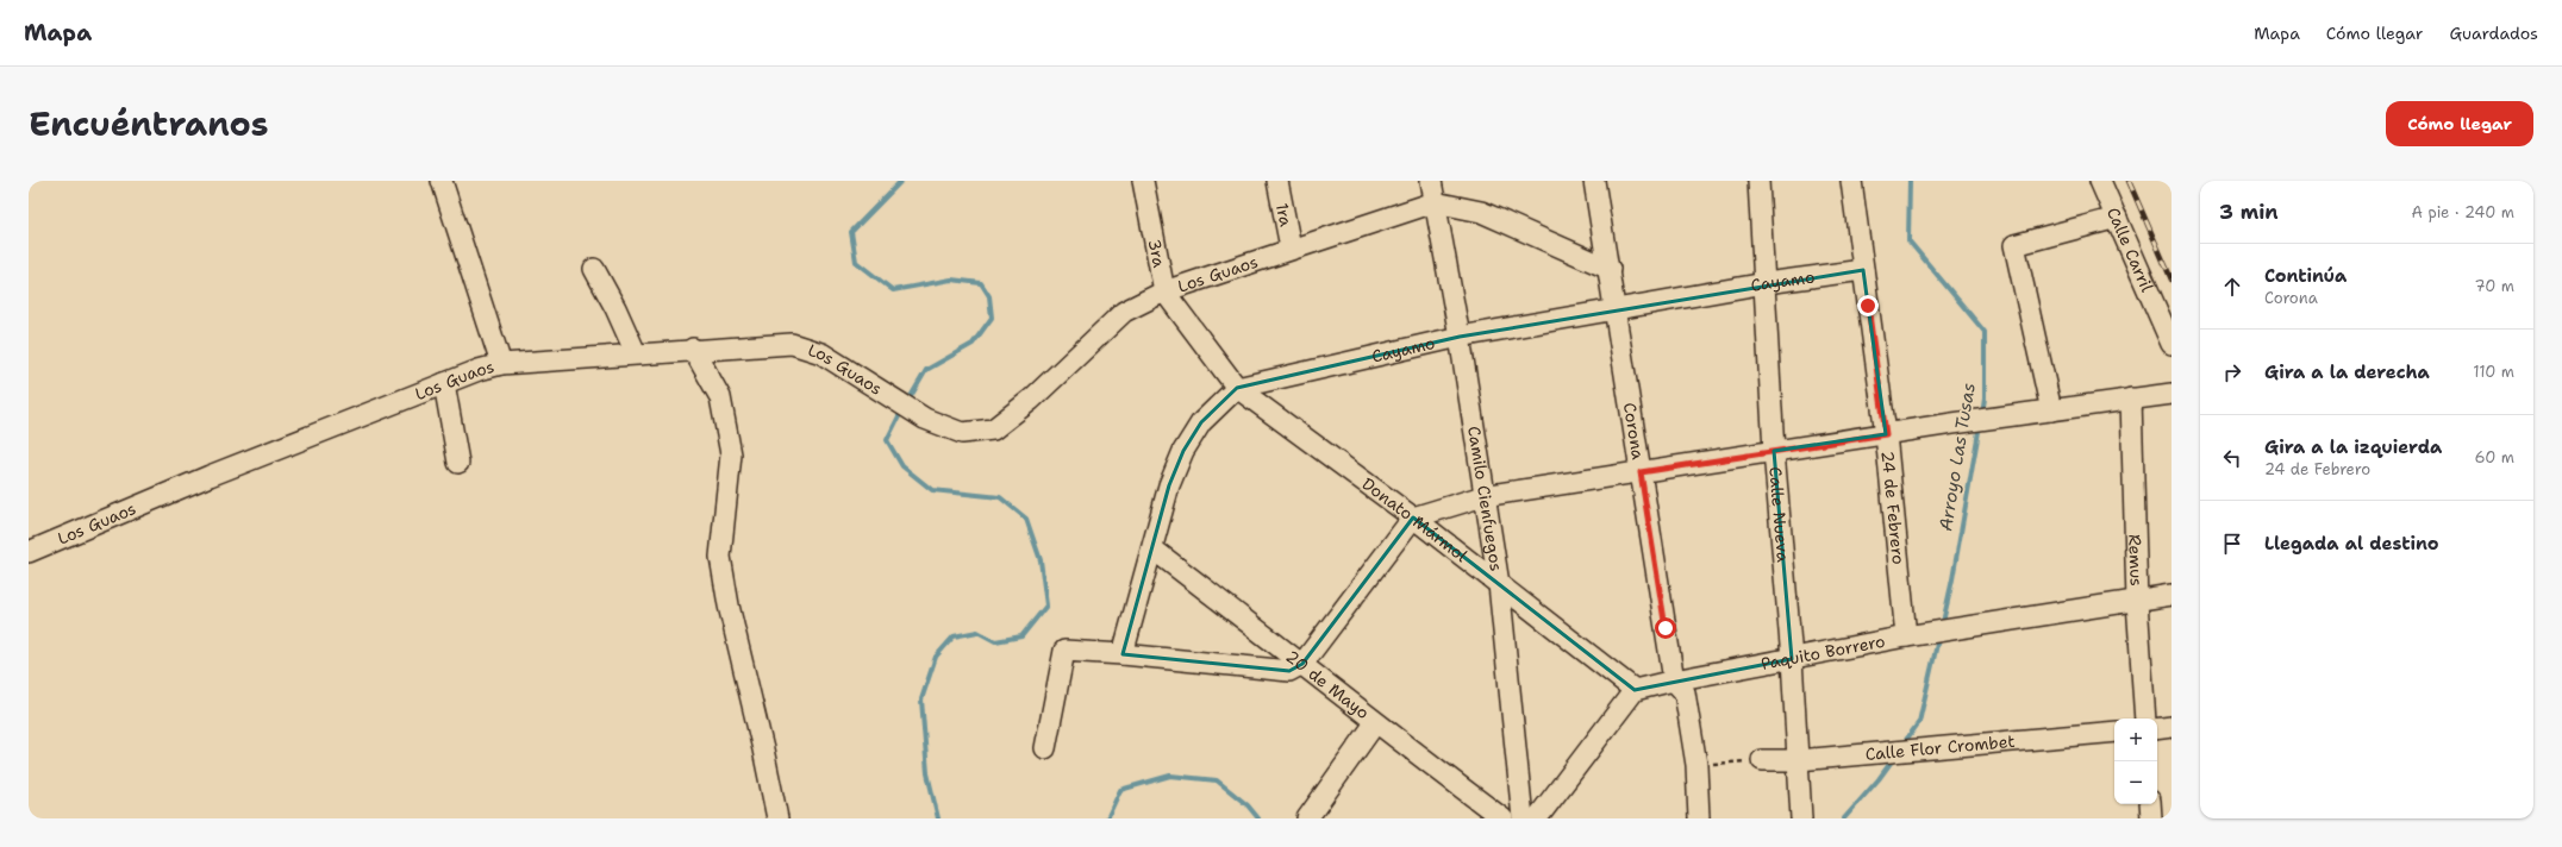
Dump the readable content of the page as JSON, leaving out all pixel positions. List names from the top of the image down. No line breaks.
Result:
{"streets":{"street":["1ra","Calle Carril","3ra","Los Guaos","Cayamo","Corona","Camilo Cienfuegos","24 de Febrero","Calle Nueva","Donato Mármol","Remus","Paquito Borrero","20 de Mayo","Calle Flor Crombet"]},"crossings":[["1ra","Los Guaos"],["3ra","Los Guaos"],["3ra","Cayamo"],["3ra","Donato Mármol"],["Los Guaos","Corona"],["Los Guaos","Camilo Cienfuegos"],["Cayamo","Corona"],["Cayamo","Camilo Cienfuegos"],["Cayamo","24 de Febrero"],["Cayamo","Calle Nueva"],["Cayamo","Donato Mármol"],["Corona","Paquito Borrero"],["Camilo Cienfuegos","Donato Mármol"],["24 de Febrero","Paquito Borrero"],["Calle Nueva","Paquito Borrero"],["Calle Nueva","Calle Flor Crombet"],["Donato Mármol","Paquito Borrero"],["Remus","Paquito Borrero"]],"water":["Arroyo Las Tusas"],"page":{"header":"Mapa","nav":["Mapa","Cómo llegar","Guardados"],"title":"Encuéntranos","buttons":"Cómo llegar","heading":["3 min","A pie · 240 m"],"list":[["Continúa","Corona","70 m"],["Gira a la derecha","110 m"],["Gira a la izquierda","24 de Febrero","60 m"],"Llegada al destino"],"map_buttons":["+","−"]}}
